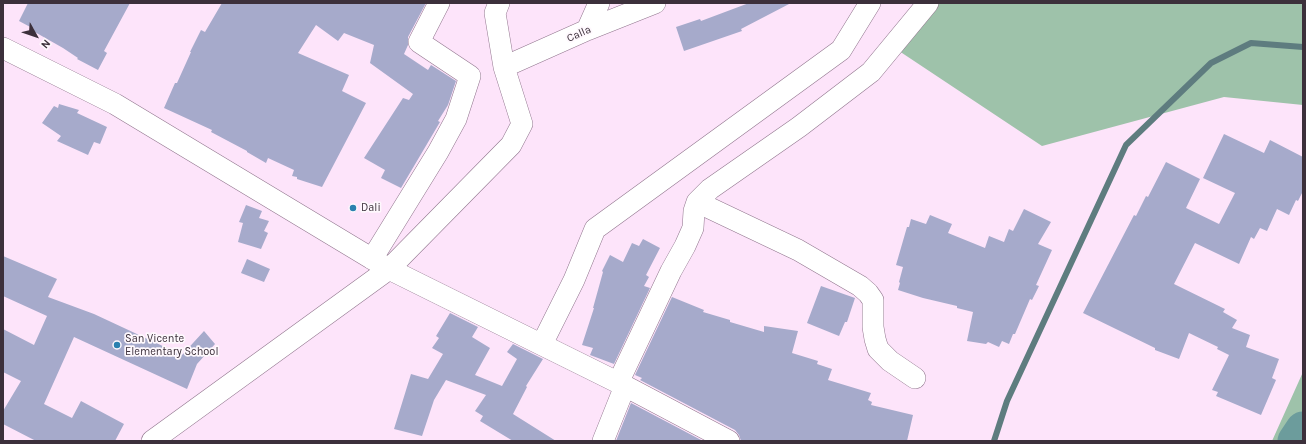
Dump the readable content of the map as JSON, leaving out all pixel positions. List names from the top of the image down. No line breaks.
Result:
{"streets":{"street":["Calla"]},"places":["Dali","San Vicente Elementary School"],"north":"bottom right"}
